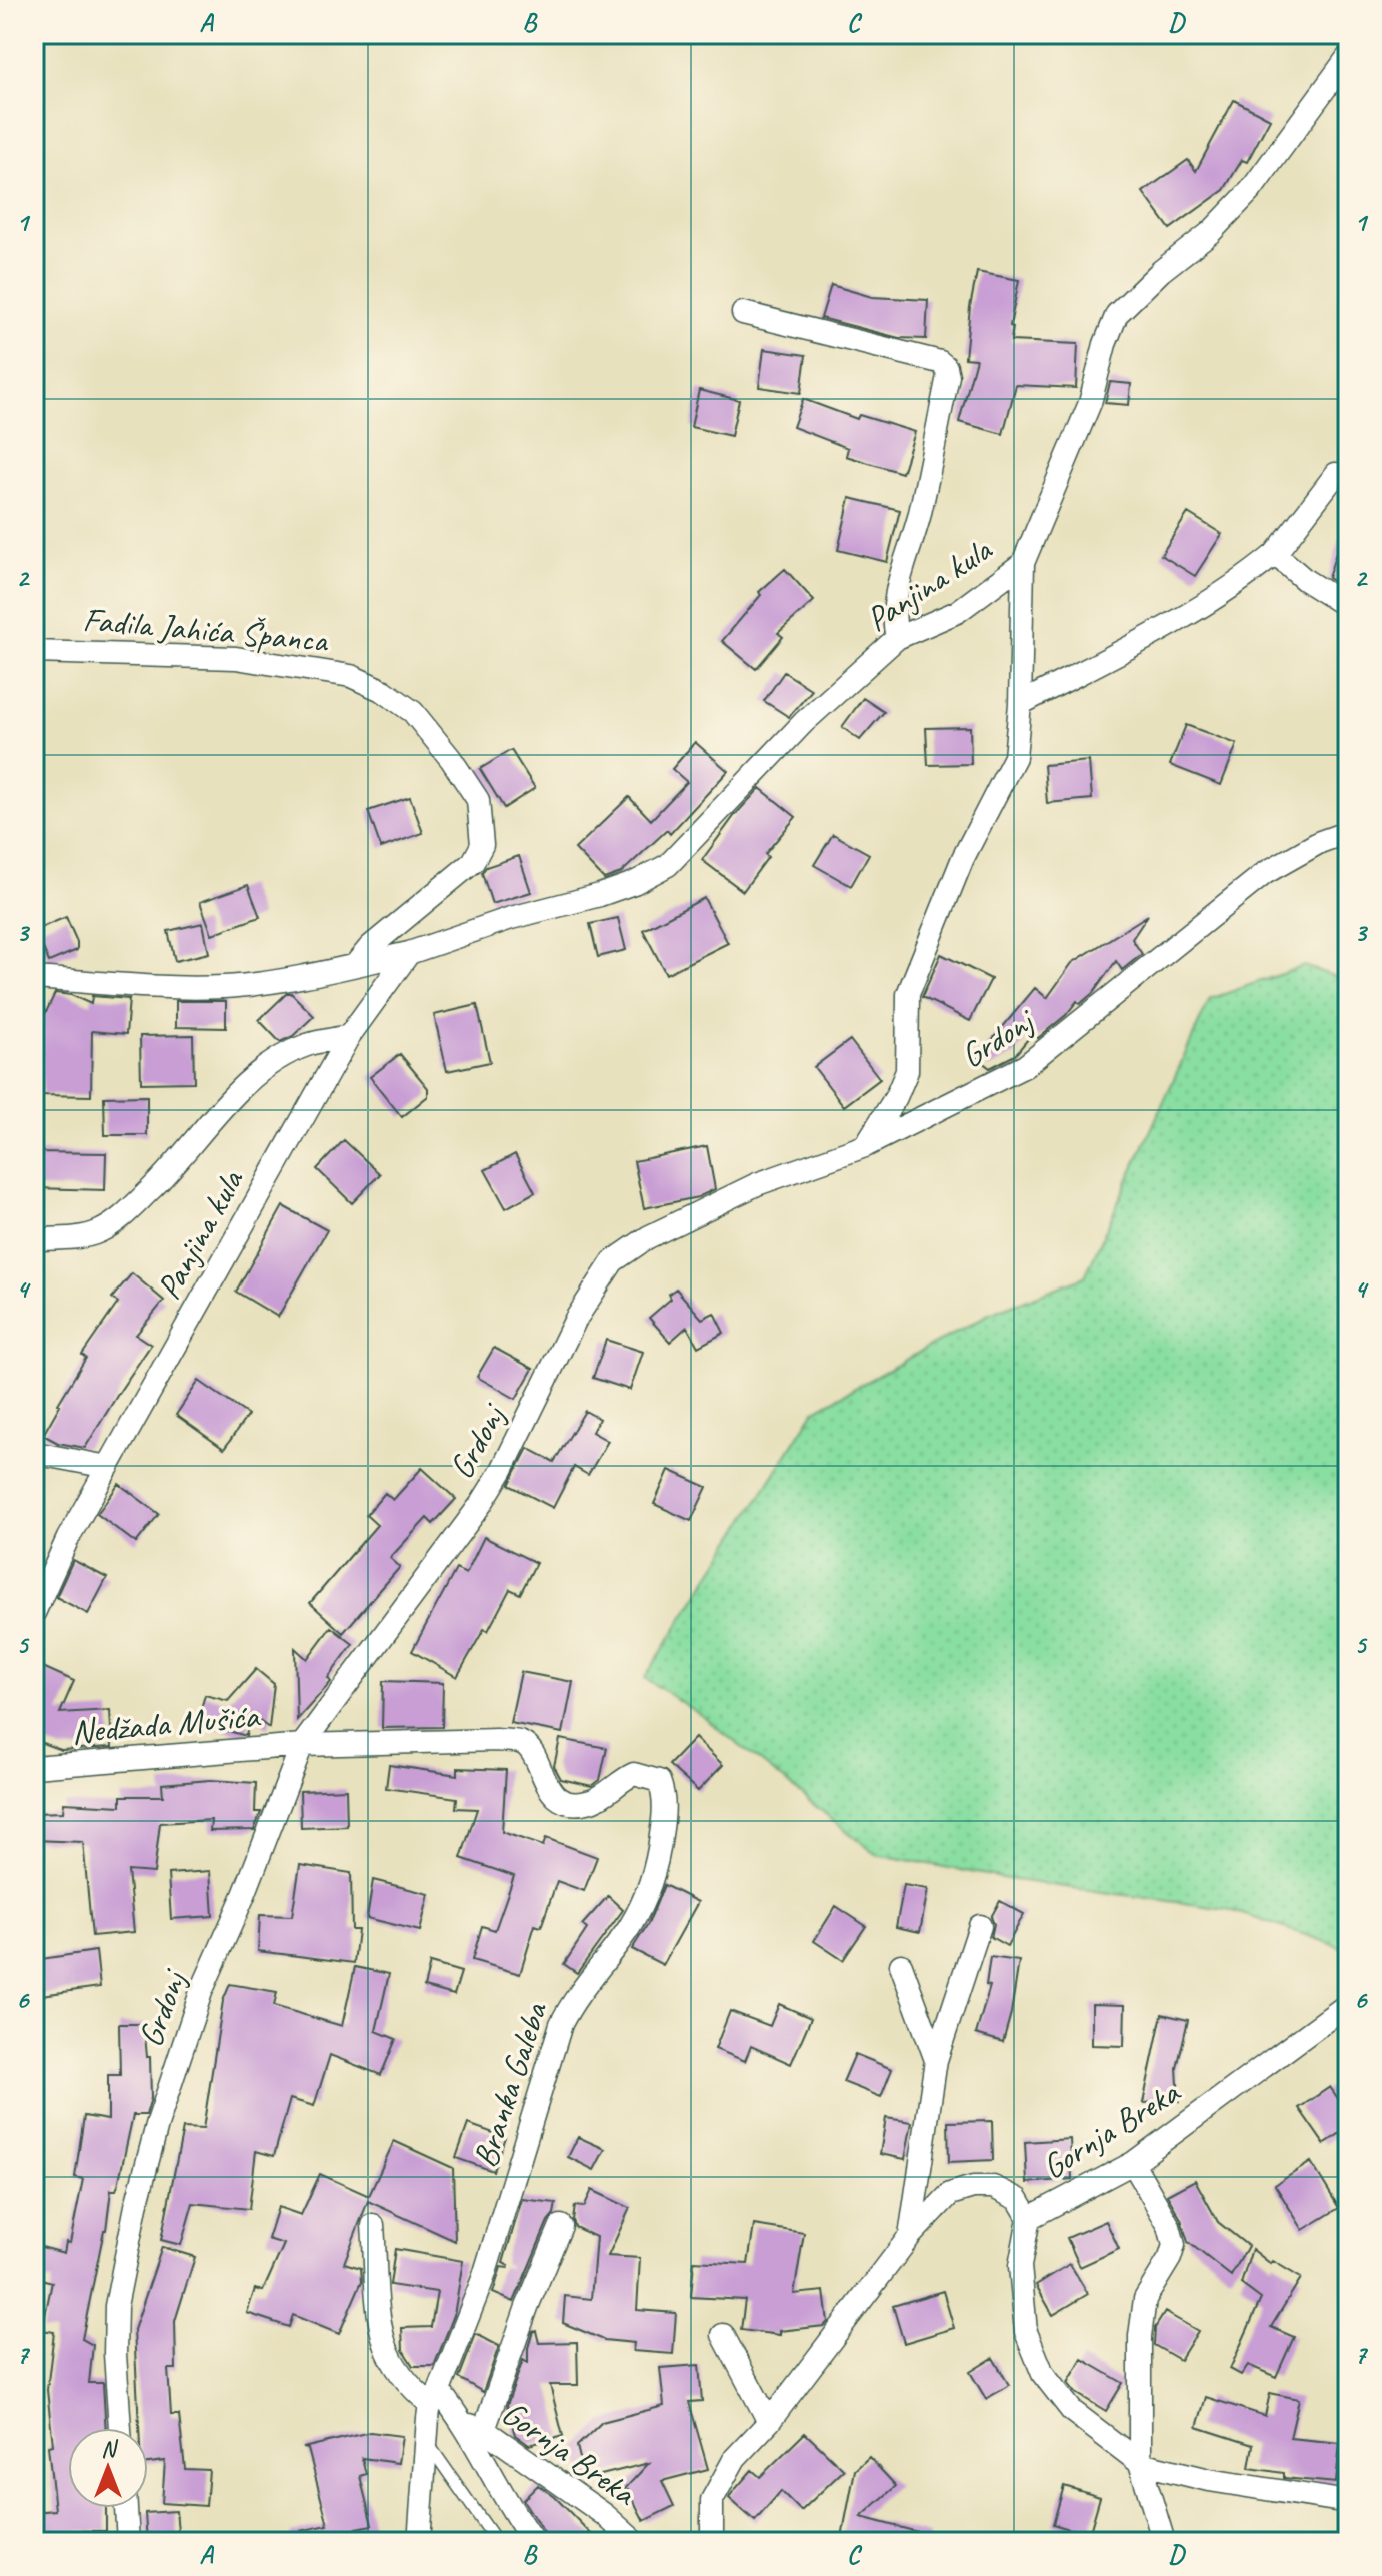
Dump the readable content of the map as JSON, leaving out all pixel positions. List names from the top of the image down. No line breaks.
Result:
{"streets":{"street":["Panjina kula","Fadila Jahića Španca","Grdonj","Nedžada Mušića","Branka Galeba","Gornja Breka"]},"crossings":[["Grdonj","Nedžada Mušića"],["Grdonj","Branka Galeba"],["Nedžada Mušića","Branka Galeba"]],"north":"top","grid":{"columns":["A","B","C","D"],"rows":["1","2","3","4","5","6","7"]}}
